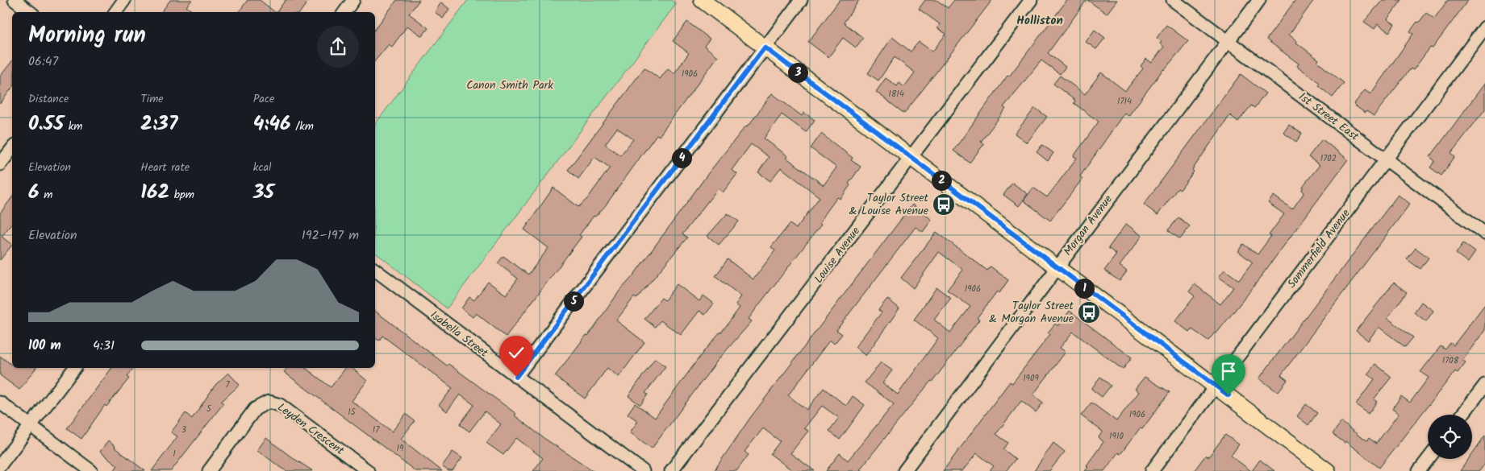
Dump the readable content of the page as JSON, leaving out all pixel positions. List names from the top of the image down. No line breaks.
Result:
{"streets":{"street":["1st Street East","Morgan Avenue","Sommerfield Avenue","Louise Avenue","Isabella Street","Leyden Crescent"]},"crossings":[["1st Street East","Morgan Avenue"],["1st Street East","Sommerfield Avenue"]],"districts":["Holliston"],"parks":["Canon Smith Park"],"places":{"bus stop":["Taylor Street & Louise Avenue","Taylor Street & Morgan Avenue"]},"house_numbers":["1906","1814","1714","1702","1906","1708","1909","7","5","15","1906","3","17","1910","19","1"],"page":{"heading":["Morning run","06:47"],"pins":["3","4","2","1","5"],"stats":[["Distance","0.55 km"],["Time","2:37"],["Pace","4:46 /km"],["Elevation","6 m"],["Heart rate","162 bpm"],["kcal","35"]],"chart":["Elevation","192–197 m"],"list":[{"name":"100 m","note":"4:31"}]}}
